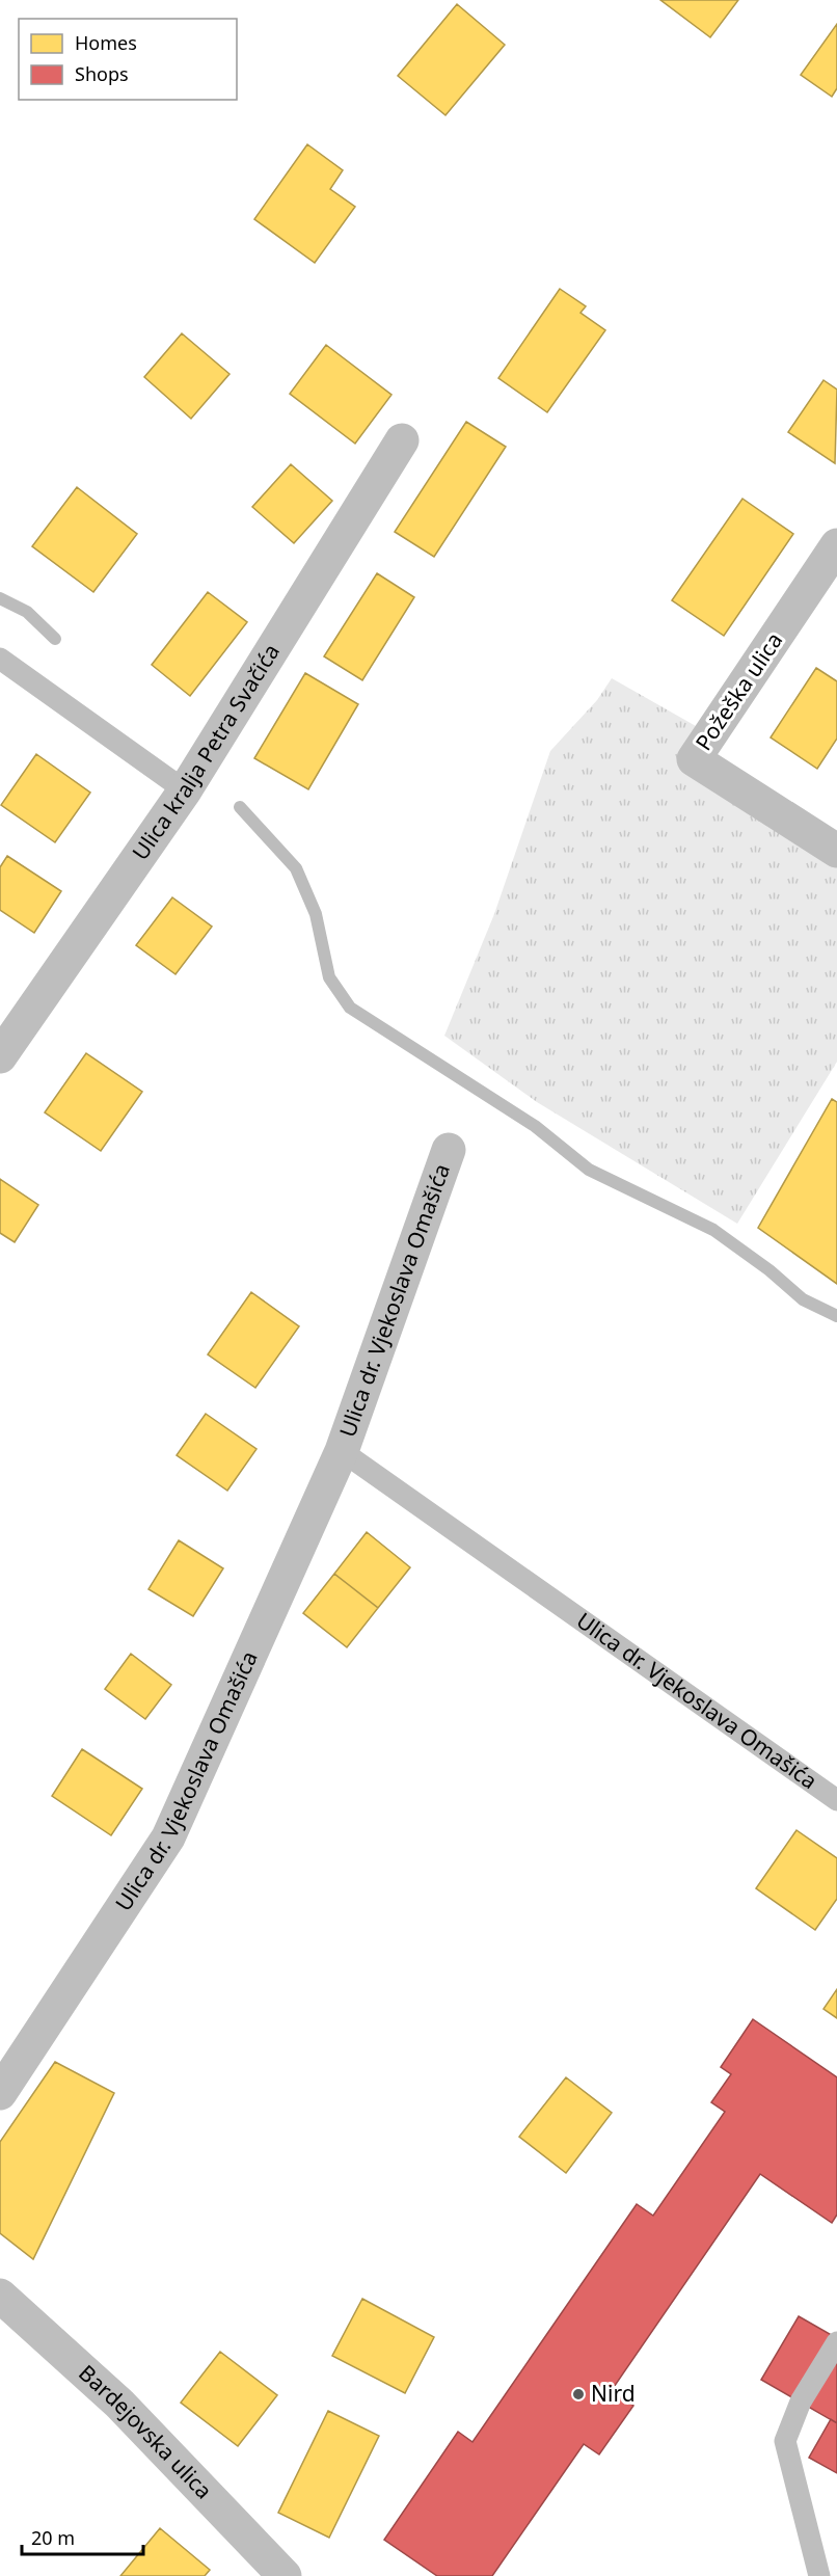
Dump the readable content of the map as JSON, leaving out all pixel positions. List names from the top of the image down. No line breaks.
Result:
{"streets":{"street":["Požeška ulica","Ulica kralja Petra Svačića","Ulica dr. Vjekoslava Omašića","Bardejovska ulica"]},"places":["Nird"],"legend":["Homes","Shops"],"scale_bar":"20 m"}
